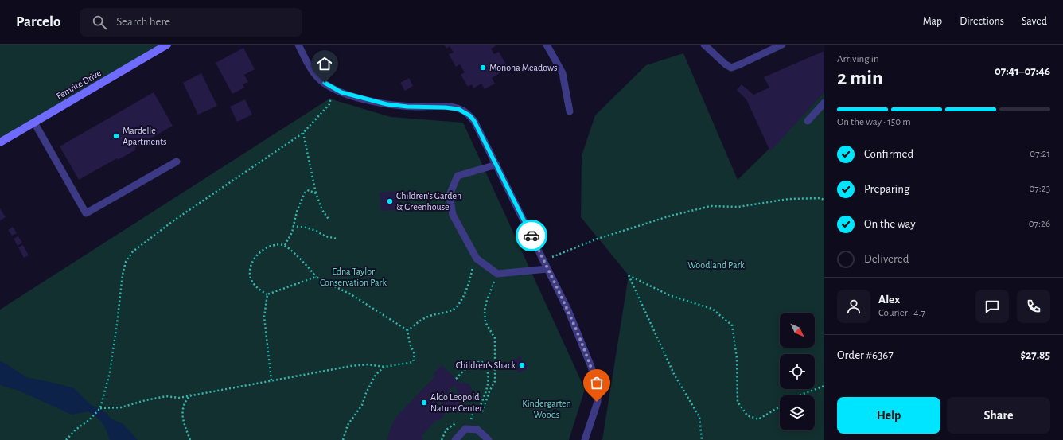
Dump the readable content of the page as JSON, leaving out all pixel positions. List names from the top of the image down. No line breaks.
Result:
{"streets":{"street":["Femrite Drive"]},"parks":["Woodland Park","Edna Taylor Conservation Park","Kindergarten Woods"],"places":["Monona Meadows","Mardelle Apartments","Children's Garden & Greenhouse","Children's Shack","Aldo Leopold Nature Center"],"north":"bottom right","page":{"header":"Parcelo","search":"Search here","nav":["Map","Directions","Saved"],"heading":["2 min","Arriving in","07:41–07:46"],"panel":["Alex","Courier · 4.7","Order #6367","$27.85"],"bar":"On the way · 150 m","list":[["Confirmed","07:21"],["Preparing","07:23"],["On the way","07:26"],"Delivered"],"buttons":["Help","Share"]}}
